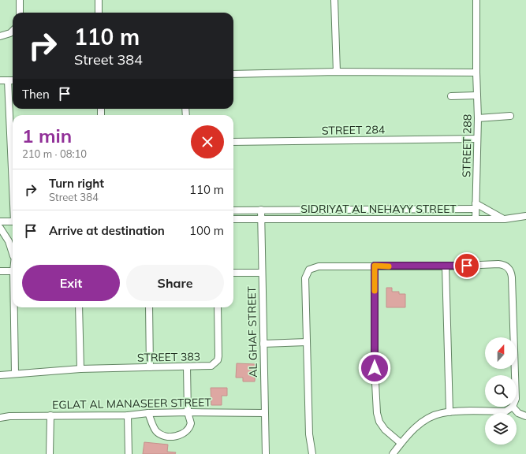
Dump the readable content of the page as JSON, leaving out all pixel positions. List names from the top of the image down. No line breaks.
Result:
{"streets":{"street":["STREET 284","STREET 288","SIDRIYAT AL NEHAYY STREET","AL GHAF STREET","STREET 383","EGLAT AL MANASEER STREET"]},"crossings":[["STREET 284","STREET 288"],["STREET 288","SIDRIYAT AL NEHAYY STREET"],["SIDRIYAT AL NEHAYY STREET","AL GHAF STREET"],["AL GHAF STREET","EGLAT AL MANASEER STREET"]],"north":"top","page":{"turn":["110 m","Street 384"],"then":"Then","heading":["1 min","210 m · 08:10"],"list":[{"name":"Turn right","note":"Street 384","value":"110 m"},{"name":"Arrive at destination","value":"100 m"}],"buttons":["Exit","Share"]}}
